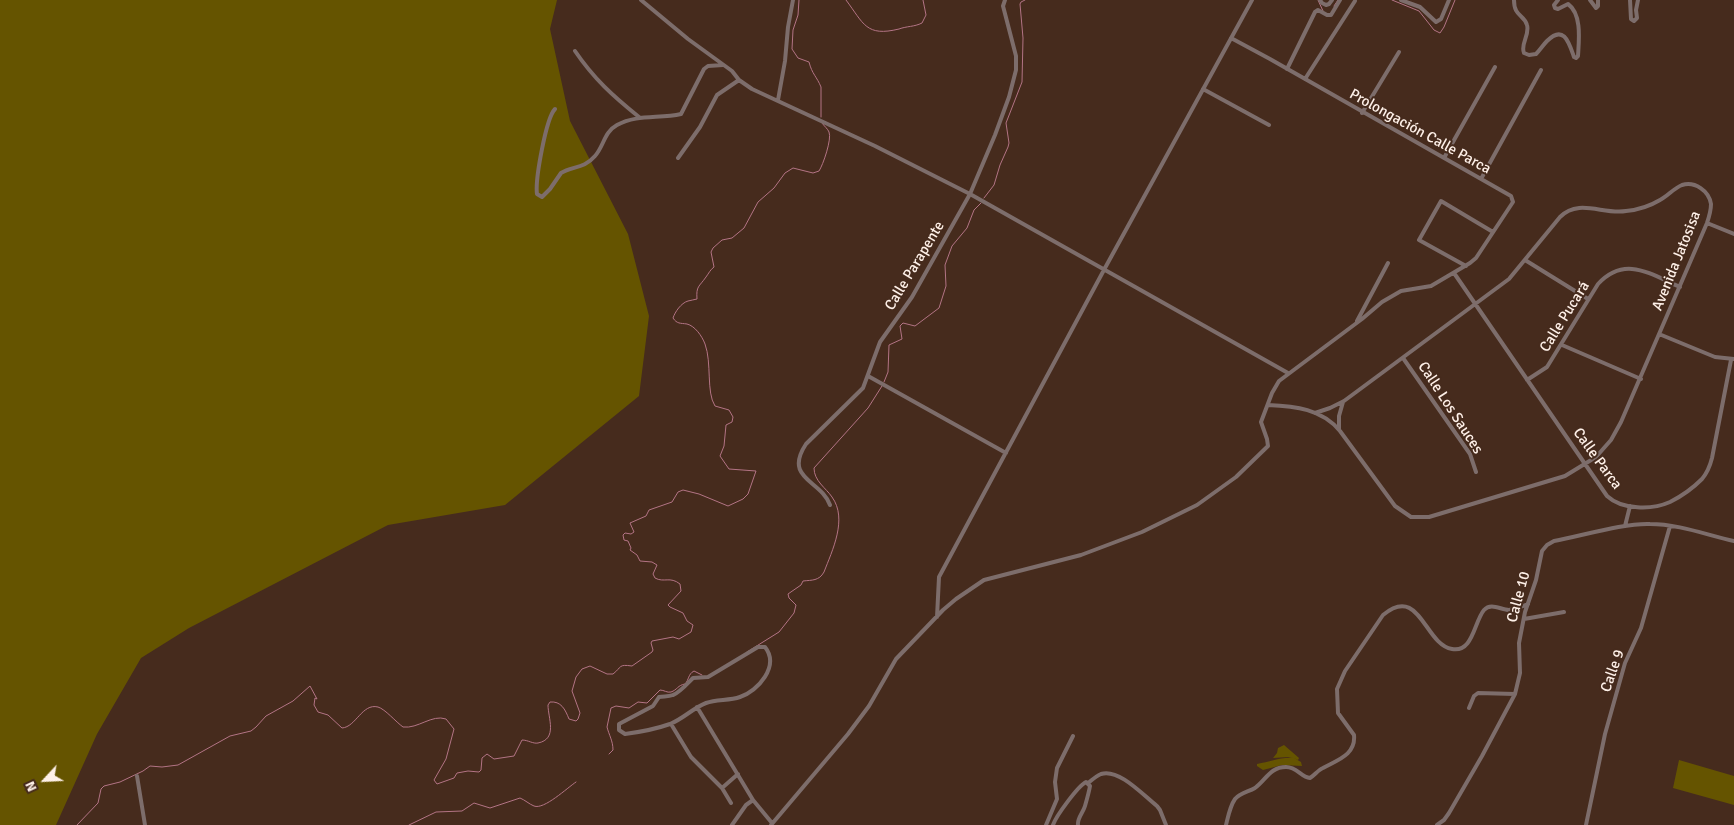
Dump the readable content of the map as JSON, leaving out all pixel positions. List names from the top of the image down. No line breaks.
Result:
{"streets":{"street":["Prolongación Calle Parca","Avenida Jatosisa","Calle Parapente","Calle Pucará","Calle Los Sauces","Calle Parca","Calle 10","Calle 9"]},"crossings":[["Prolongación Calle Parca","Avenida Jatosisa"],["Prolongación Calle Parca","Calle Parca"],["Avenida Jatosisa","Calle Pucará"],["Avenida Jatosisa","Calle Los Sauces"],["Avenida Jatosisa","Calle Parca"],["Calle Pucará","Calle Parca"],["Calle 10","Calle 9"]],"north":"bottom left"}
